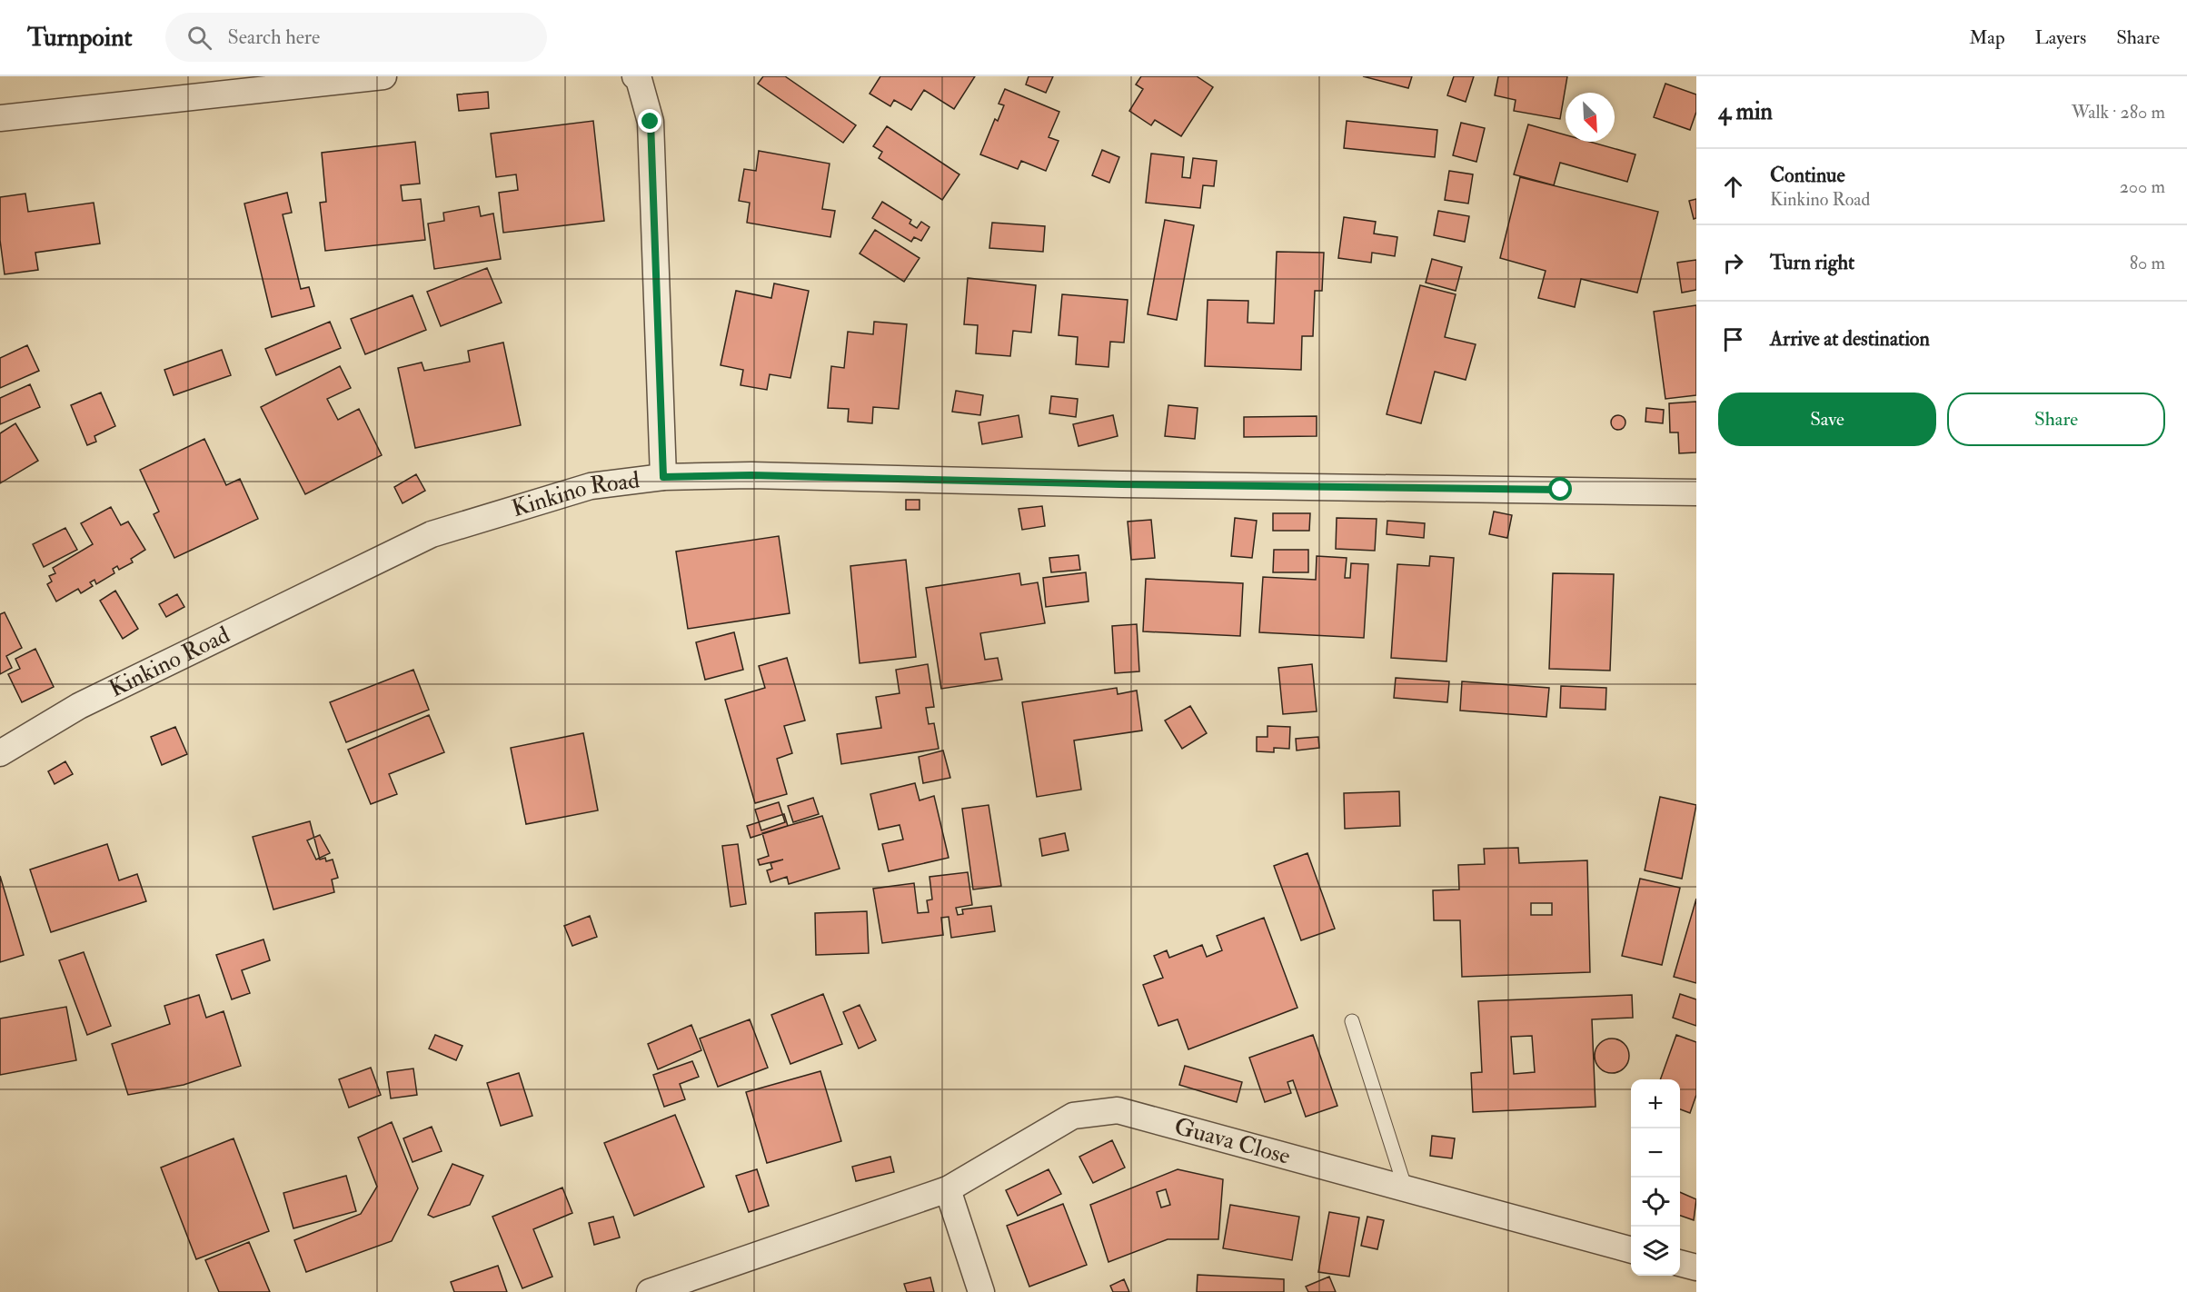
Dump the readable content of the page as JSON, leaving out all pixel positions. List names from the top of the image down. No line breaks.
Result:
{"streets":{"street":["Kinkino Road","Guava Close"]},"north":"bottom right","page":{"header":"Turnpoint","search":"Search here","nav":["Map","Layers","Share"],"heading":["4 min","Walk · 280 m"],"list":[["Continue","Kinkino Road","200 m"],["Turn right","80 m"],"Arrive at destination"],"buttons":["Save","Share"],"map_buttons":["+","−"]}}
